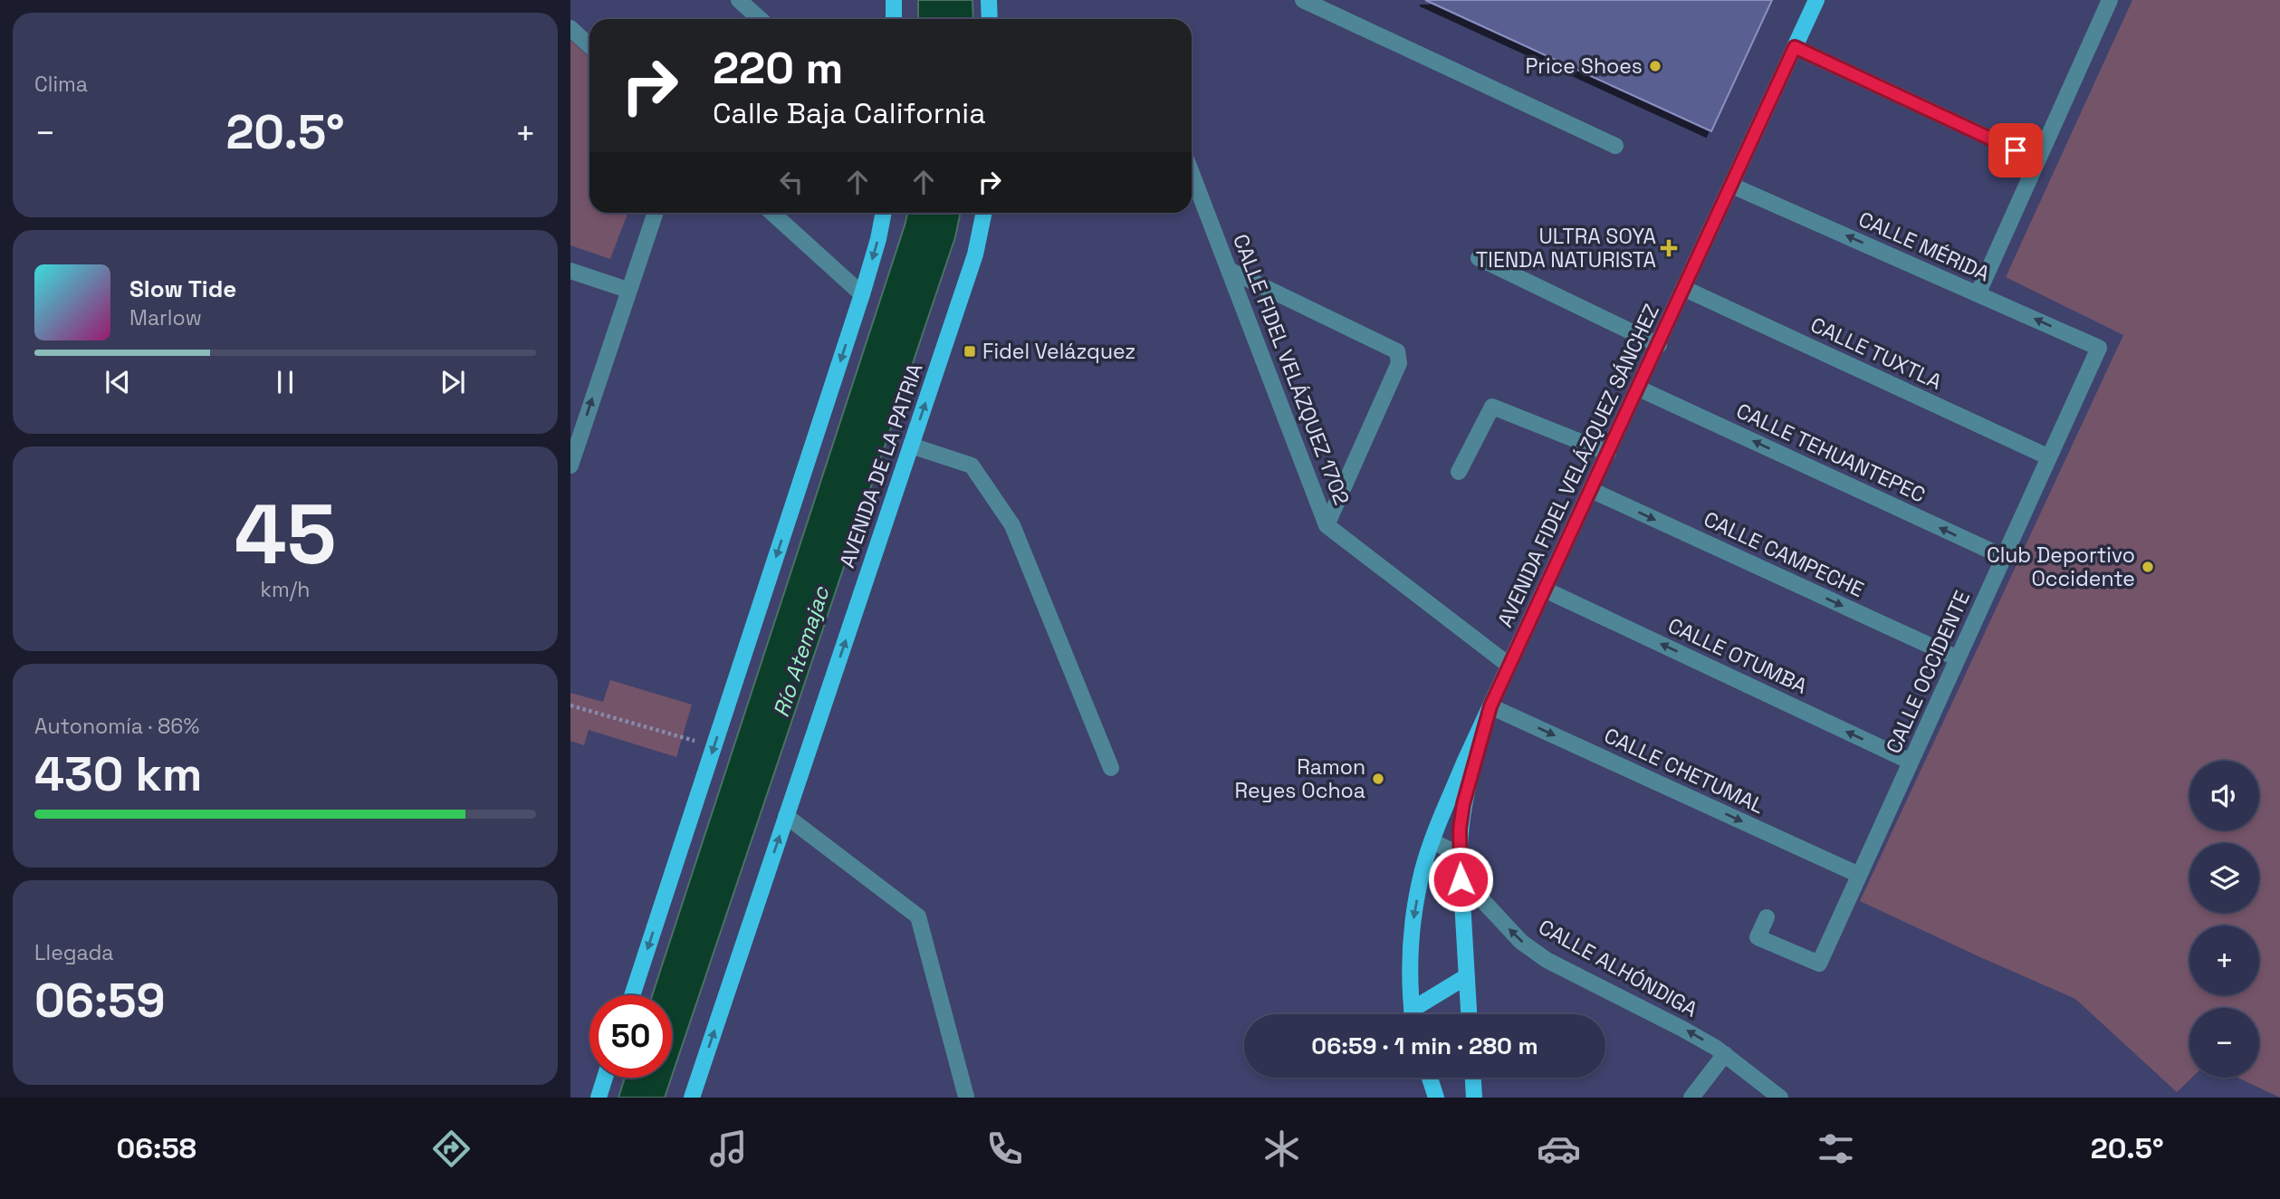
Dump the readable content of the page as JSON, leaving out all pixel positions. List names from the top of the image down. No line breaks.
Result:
{"streets":{"main road":["AVENIDA DE LA PATRIA","AVENIDA FIDEL VELÁZQUEZ SÁNCHEZ"],"street":["CALLE MÉRIDA","CALLE TUXTLA","CALLE FIDEL VELÁZQUEZ 1702","CALLE TEHUANTEPEC","CALLE CAMPECHE","CALLE OTUMBA","CALLE OCCIDENTE","CALLE CHETUMAL","CALLE ALHÓNDIGA"]},"crossings":[["CALLE MÉRIDA","AVENIDA FIDEL VELÁZQUEZ SÁNCHEZ"],["CALLE MÉRIDA","CALLE OCCIDENTE"],["CALLE TUXTLA","AVENIDA FIDEL VELÁZQUEZ SÁNCHEZ"],["CALLE TUXTLA","CALLE OCCIDENTE"],["CALLE FIDEL VELÁZQUEZ 1702","AVENIDA FIDEL VELÁZQUEZ SÁNCHEZ"],["CALLE TEHUANTEPEC","AVENIDA FIDEL VELÁZQUEZ SÁNCHEZ"],["CALLE TEHUANTEPEC","CALLE OCCIDENTE"],["AVENIDA FIDEL VELÁZQUEZ SÁNCHEZ","CALLE CAMPECHE"],["AVENIDA FIDEL VELÁZQUEZ SÁNCHEZ","CALLE OTUMBA"],["AVENIDA FIDEL VELÁZQUEZ SÁNCHEZ","CALLE CHETUMAL"],["AVENIDA FIDEL VELÁZQUEZ SÁNCHEZ","CALLE ALHÓNDIGA"],["CALLE CAMPECHE","CALLE OCCIDENTE"],["CALLE OTUMBA","CALLE OCCIDENTE"],["CALLE OCCIDENTE","CALLE CHETUMAL"]],"one_way":["CALLE MÉRIDA","CALLE TEHUANTEPEC","CALLE CAMPECHE","CALLE OTUMBA","CALLE CHETUMAL","CALLE ALHÓNDIGA"],"water":["Río Atemajac"],"places":{"other":["Price Shoes","Club Deportivo Occidente","Ramon Reyes Ochoa"],"health":["ULTRA SOYA TIENDA NATURISTA"],"transit":["Fidel Velázquez"]},"page":{"tile":["Clima",["45","km/h"],["Autonomía · 86%","430 km"],["Llegada","06:59"]],"turn":["220 m","Calle Baja California"],"heat":["−","20.5°","+"],"song":["Slow Tide","Marlow"],"map_buttons":["+","−"],"limit":"50","trip":"06:59 · 1 min · 280 m","tabs":["06:58","20.5°"]}}
